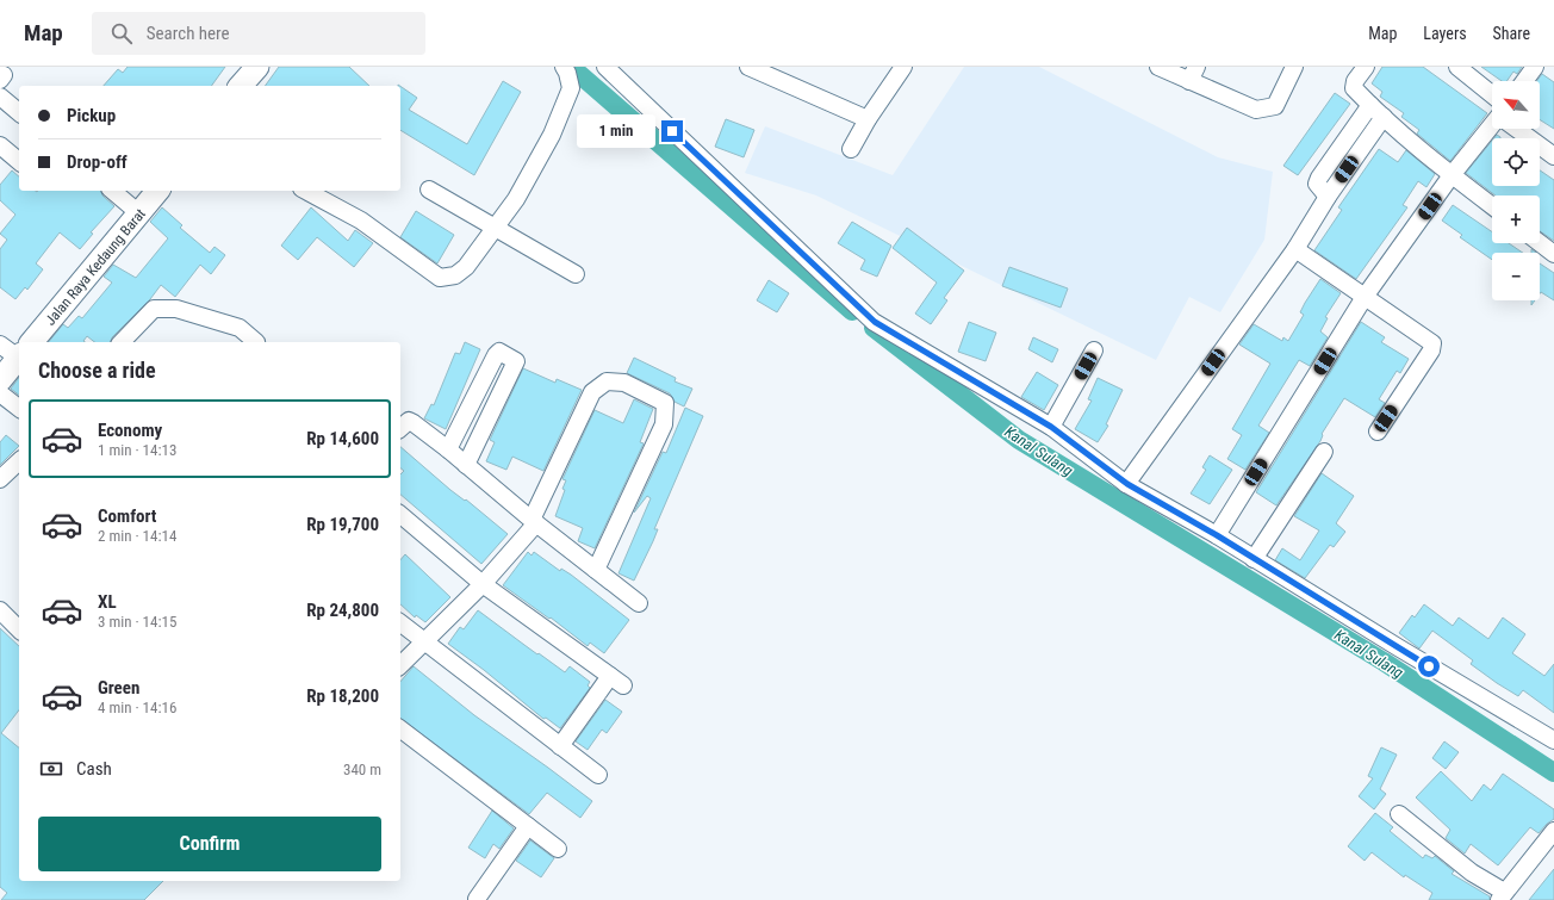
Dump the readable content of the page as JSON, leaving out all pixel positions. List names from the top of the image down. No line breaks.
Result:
{"streets":{"street":["Jalan Raya Kedaung Barat"]},"water":["Kanal Sulang"],"north":"top left","page":{"header":"Map","search":"Search here","nav":["Map","Layers","Share"],"map_buttons":["+","−"],"banner":["Pickup","Drop-off"],"bubble":"1 min","heading":"Choose a ride","list":[{"name":"Economy","note":"1 min · 14:13","value":"Rp 14,600"},{"name":"Comfort","note":"2 min · 14:14","value":"Rp 19,700"},{"name":"XL","note":"3 min · 14:15","value":"Rp 24,800"},{"name":"Green","note":"4 min · 14:16","value":"Rp 18,200"}],"pay":["Cash","340 m"],"buttons":"Confirm"}}
